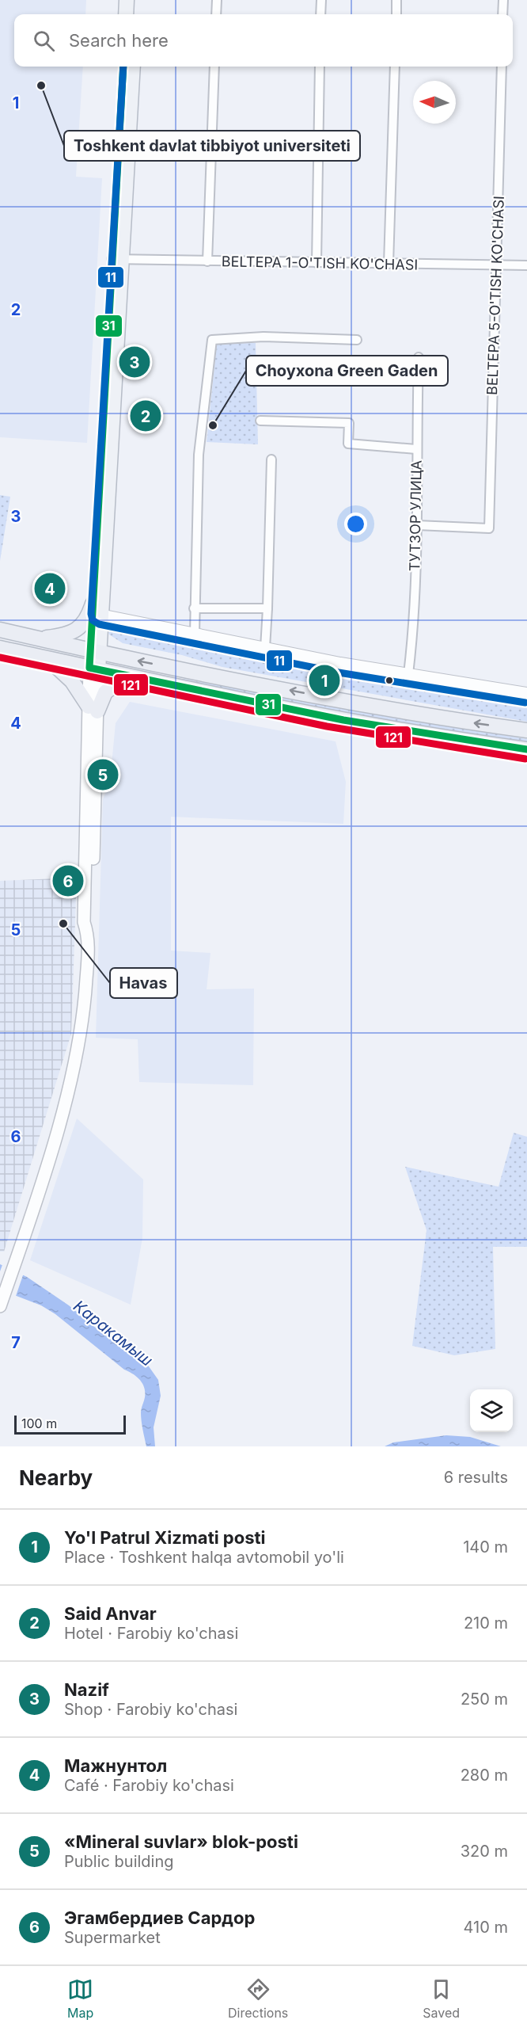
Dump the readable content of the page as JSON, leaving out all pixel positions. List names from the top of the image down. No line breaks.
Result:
{"streets":{"street":["BELTEPA 1-O'TISH KO'CHASI","BELTEPA 5-O'TISH KO'CHASI","ТУТЗОР УЛИЦА"]},"crossings":[["BELTEPA 1-O'TISH KO'CHASI","BELTEPA 5-O'TISH KO'CHASI"],["BELTEPA 5-O'TISH KO'CHASI","ТУТЗОР УЛИЦА"]],"water":["Каракамыш"],"places":["Toshkent davlat tibbiyot universiteti","Choyxona Green Gaden","Havas"],"lines":["transit line 31","transit line 11","transit line 121"],"scale_bar":"100 m","north":"left","page":{"search":"Search here","pins":["3","2","4","1","5","6"],"scale":"100 m","heading":["Nearby","6 results"],"list":[{"mark":"1","name":"Yo'l Patrul Xizmati posti","note":"Place · Toshkent halqa avtomobil yo'li","value":"140 m"},{"mark":"2","name":"Said Anvar","note":"Hotel · Farobiy ko'chasi","value":"210 m"},{"mark":"3","name":"Nazif","note":"Shop · Farobiy ko'chasi","value":"250 m"},{"mark":"4","name":"Мажнунтол","note":"Café · Farobiy ko'chasi","value":"280 m"},{"mark":"5","name":"«Mineral suvlar» blok-posti","note":"Public building","value":"320 m"},{"mark":"6","name":"Эгамбердиев Сардор","note":"Supermarket","value":"410 m"}],"nav":["Map","Directions","Saved"]},"grid":{"rows":["1","2","3","4","5","6","7"]}}
